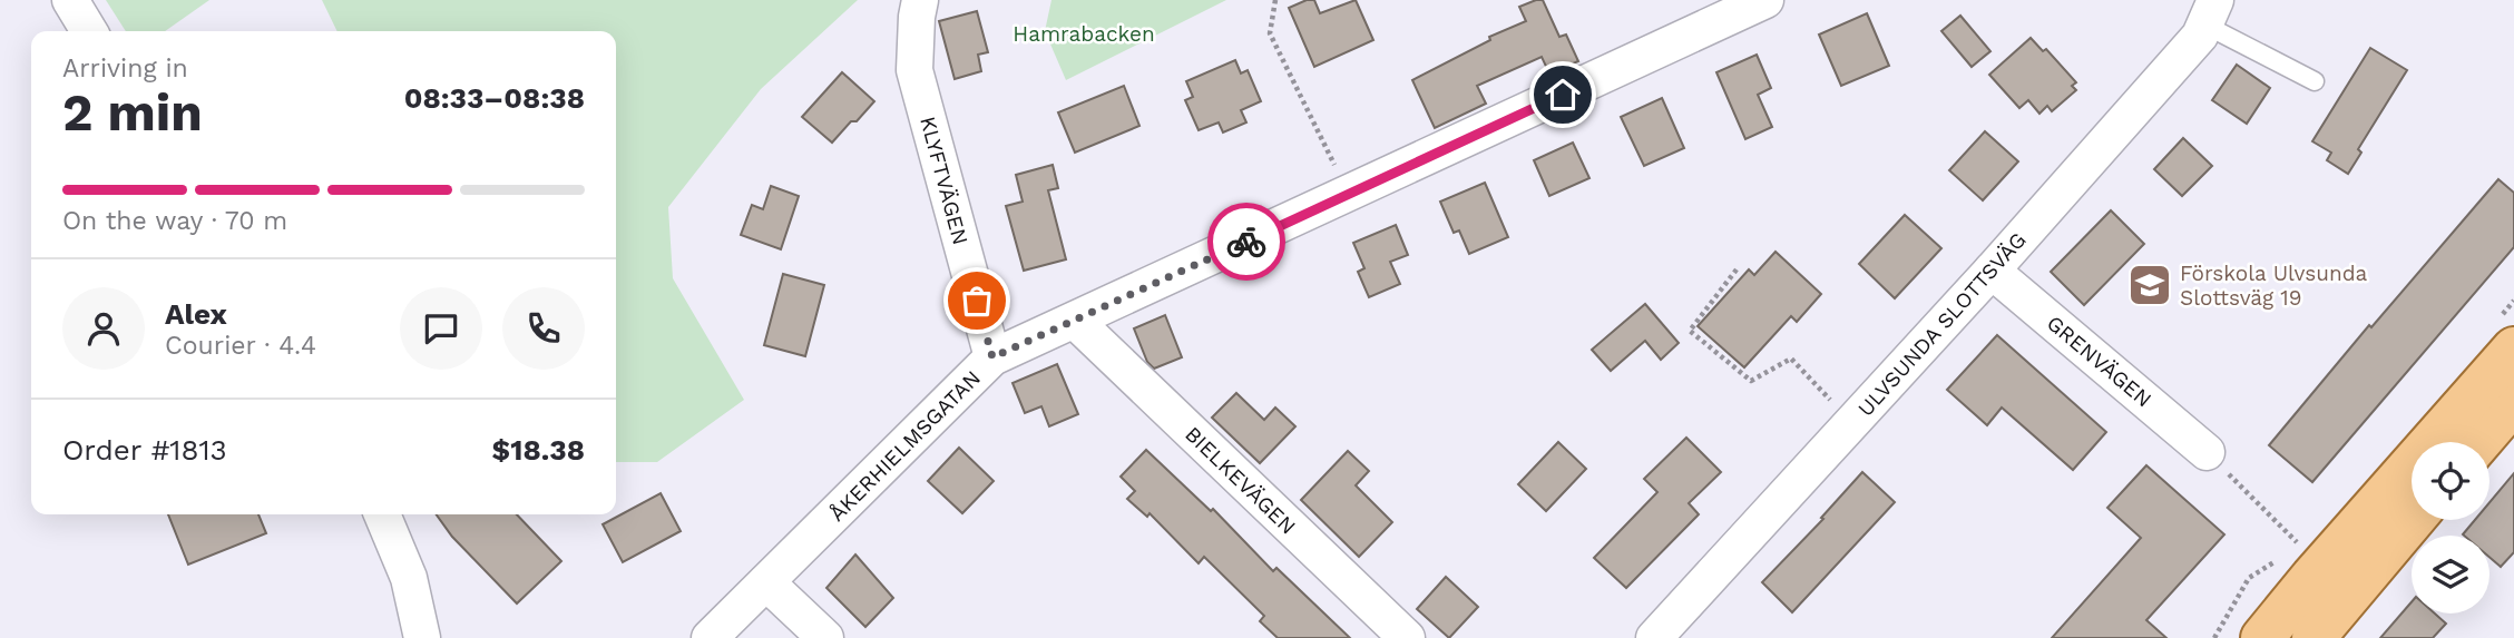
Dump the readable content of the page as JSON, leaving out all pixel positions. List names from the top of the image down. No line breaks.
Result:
{"streets":{"street":["KLYFTVÄGEN","ULVSUNDA SLOTTSVÄG","GRENVÄGEN","ÅKERHIELMSGATAN","BIELKEVÄGEN"]},"crossings":[["KLYFTVÄGEN","ÅKERHIELMSGATAN"],["ULVSUNDA SLOTTSVÄG","GRENVÄGEN"],["ÅKERHIELMSGATAN","BIELKEVÄGEN"]],"parks":["Hamrabacken"],"places":{"school or university":["Förskola Ulvsunda Slottsväg 19"]},"page":{"heading":["2 min","Arriving in","08:33–08:38"],"panel":["Alex","Courier · 4.4","Order #1813","$18.38"],"bar":"On the way · 70 m"}}
